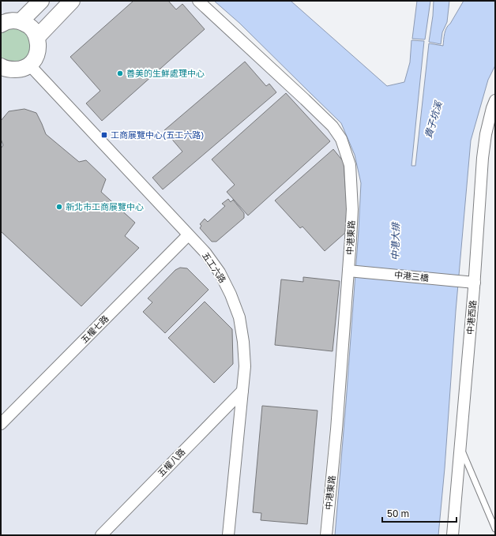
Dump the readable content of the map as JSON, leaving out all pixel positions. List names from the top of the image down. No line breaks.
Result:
{"streets":{"street":["中港東路","五工六路","中港三橋","中港西路","五權七路","五權八路"]},"crossings":[["中港東路","中港三橋"],["五工六路","五權七路"],["五工六路","五權八路"],["中港三橋","中港西路"]],"water":["貴子坑溪","中港大排"],"places":{"other":["善美的生鮮處理中心","新北市工商展覽中心"],"transit":["工商展覽中心(五工六路)"]},"scale_bar":"50 m"}
